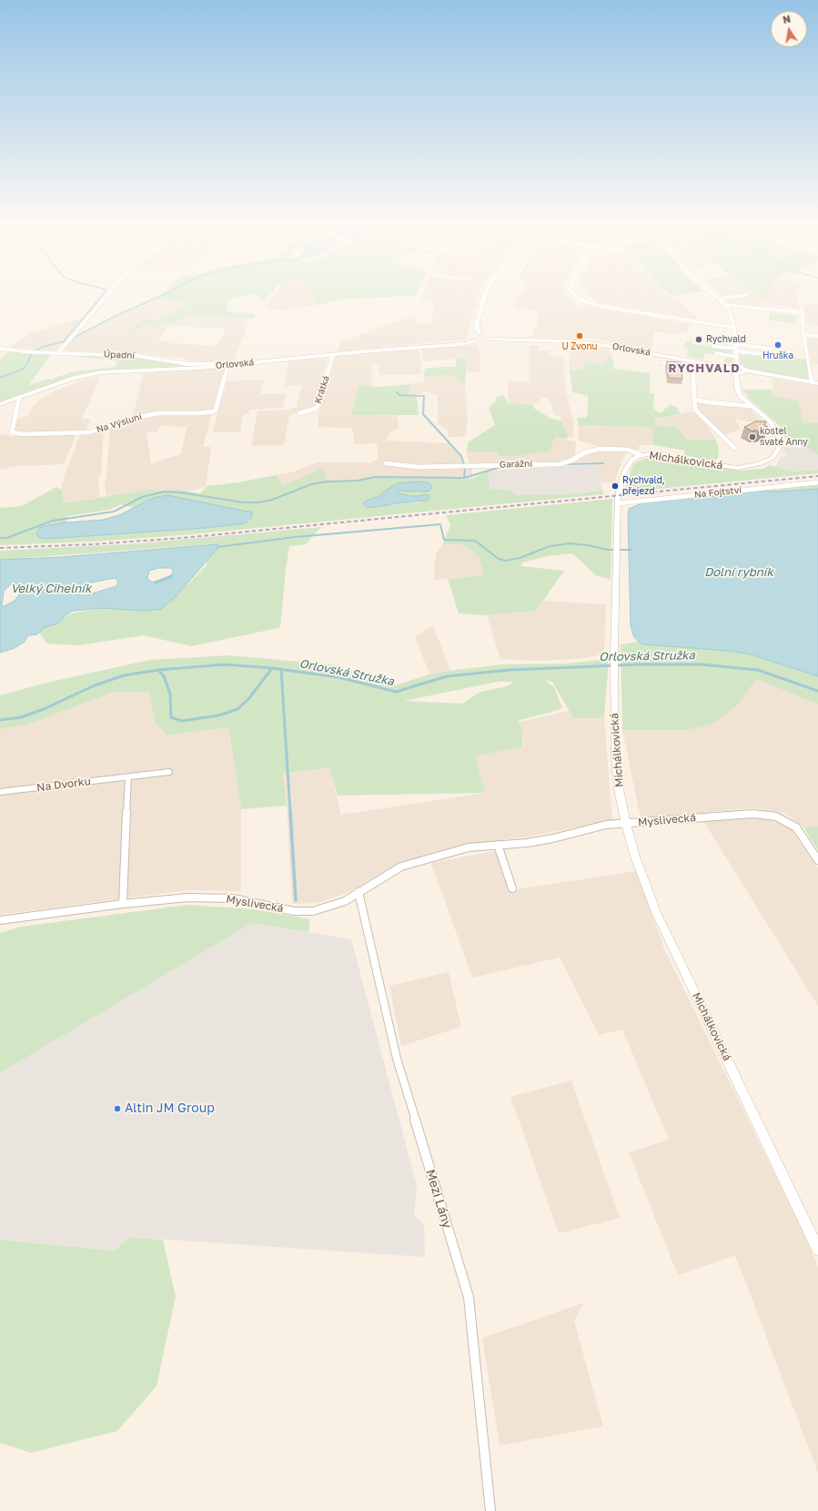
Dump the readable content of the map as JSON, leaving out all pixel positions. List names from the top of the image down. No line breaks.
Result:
{"streets":{"main road":["Orlovská"],"street":["Úpadní","Krátká","Na Výsluní","Michálkovická","Garážní","Na Fojtství","Na Dvorku","Myslivecká","Mezi Lány"]},"crossings":[["Orlovská","Úpadní"],["Orlovská","Krátká"],["Orlovská","Na Výsluní"],["Michálkovická","Garážní"],["Michálkovická","Na Fojtství"],["Michálkovická","Myslivecká"],["Myslivecká","Mezi Lány"]],"districts":["RYCHVALD"],"water":["Dolní rybník","Velký Cihelník","Orlovská Stružka"],"places":["U Zvonu","Rychvald","Hruška","kostel svaté Anny","Rychvald, přejezd","Altin JM Group"],"north":"top"}
